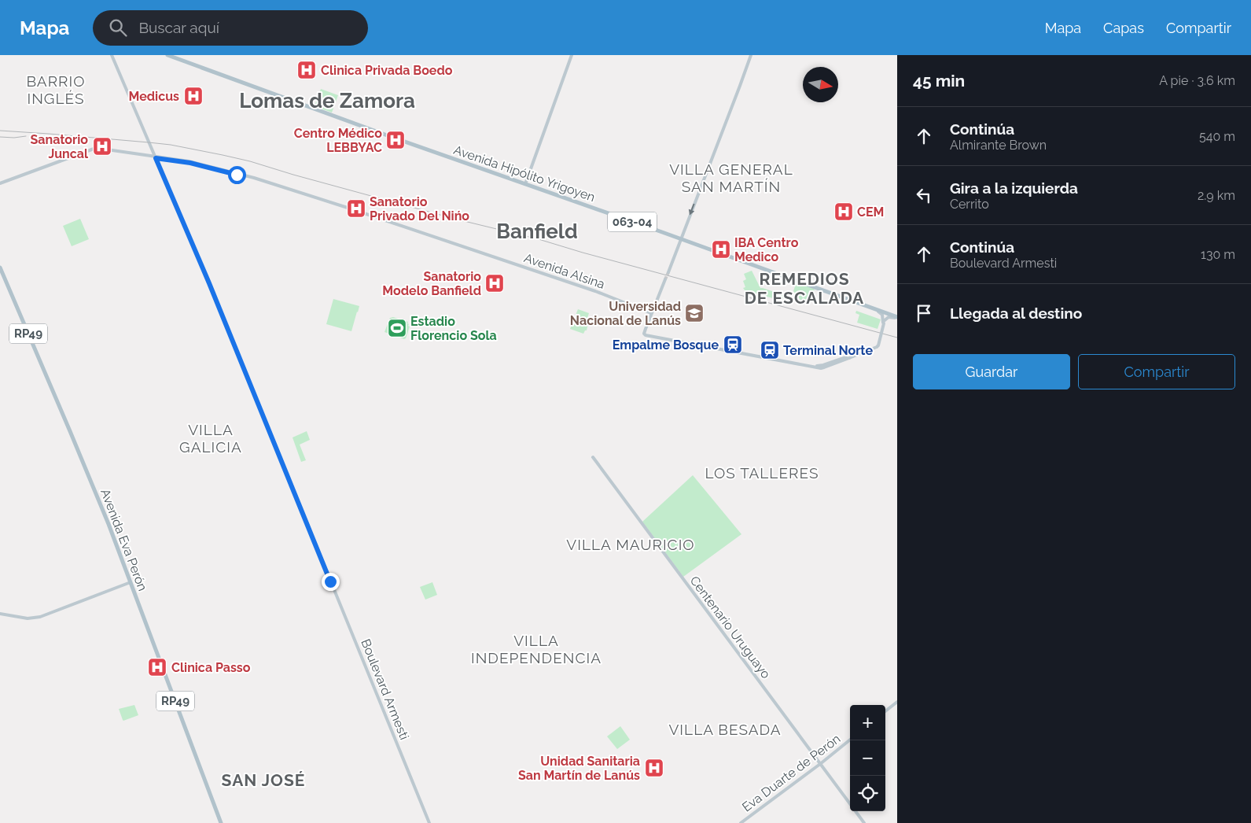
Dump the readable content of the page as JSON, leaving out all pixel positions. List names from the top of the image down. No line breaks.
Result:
{"streets":{"main road":["Avenida Hipólito Yrigoyen","063-04","Avenida Alsina","RP49","Avenida Eva Perón","Centenario Uruguayo","Boulevard Armesti","Eva Duarte de Perón"]},"crossings":[["Avenida Alsina","Boulevard Armesti"],["Centenario Uruguayo","Eva Duarte de Perón"]],"districts":["BARRIO INGLÉS","Lomas de Zamora","VILLA GENERAL SAN MARTÍN","Banfield","REMEDIOS DE ESCALADA","VILLA GALICIA","LOS TALLERES","VILLA MAURICIO","VILLA INDEPENDENCIA","VILLA BESADA","SAN JOSÉ"],"places":{"hospital":["Clinica Privada Boedo","Medicus","Centro Médico LEBBYAC","Sanatorio Juncal","Sanatorio Privado Del Nińo","CEM","IBA Centro Medico","Sanatorio Modelo Banfield","Clinica Passo","Unidad Sanitaria San Martín de Lanús"],"school or university":["Universidad Nacional de Lanús"],"sports":["Estadio Florencio Sola"],"station":["Empalme Bosque","Terminal Norte"]},"north":"right","page":{"header":"Mapa","search":"Buscar aquí","nav":["Mapa","Capas","Compartir"],"heading":["45 min","A pie · 3.6 km"],"list":[["Continúa","Almirante Brown","540 m"],["Gira a la izquierda","Cerrito","2.9 km"],["Continúa","Boulevard Armesti","130 m"],"Llegada al destino"],"buttons":["Guardar","Compartir"],"map_buttons":["+","−"]}}
